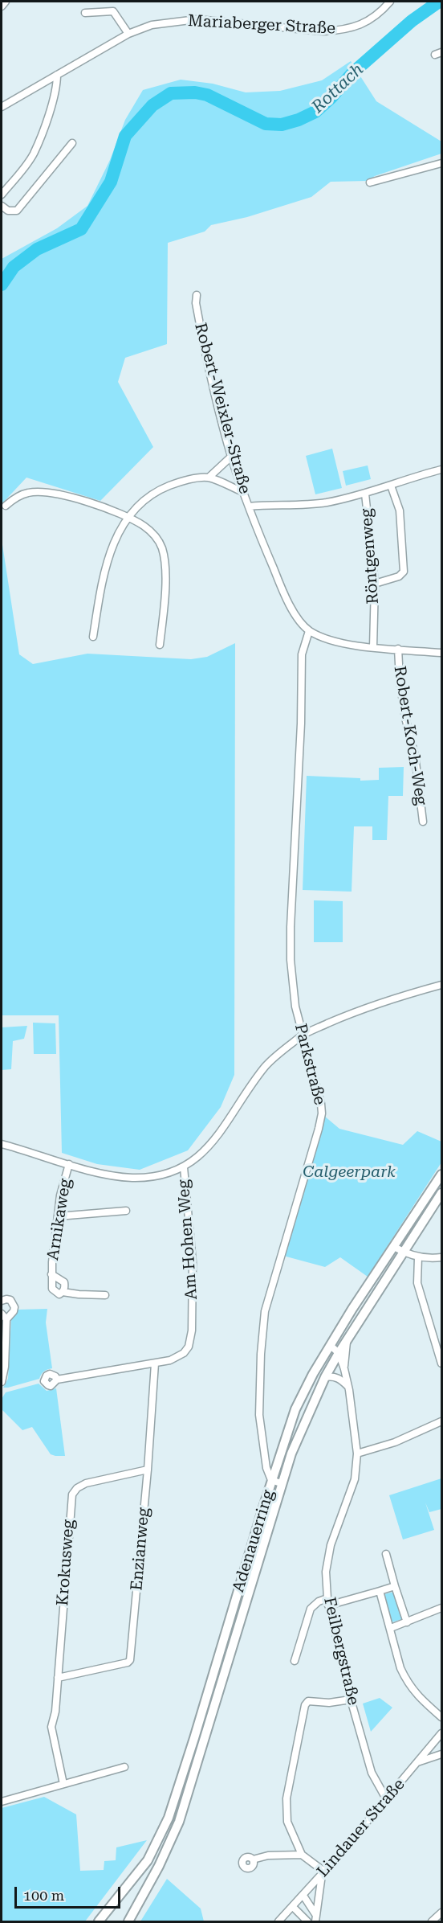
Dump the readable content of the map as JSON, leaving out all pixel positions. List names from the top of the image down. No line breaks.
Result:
{"streets":{"main road":["Adenauerring"],"street":["Mariaberger Straße","Robert-Weixler-Straße","Röntgenweg","Robert-Koch-Weg","Parkstraße","Arnikaweg","Am Hohen Weg","Enzianweg","Krokusweg","Feilbergstraße","Lindauer Straße"]},"crossings":[["Robert-Weixler-Straße","Parkstraße"],["Parkstraße","Adenauerring"],["Am Hohen Weg","Enzianweg"],["Adenauerring","Feilbergstraße"],["Enzianweg","Krokusweg"],["Feilbergstraße","Lindauer Straße"]],"water":["Rottach"],"parks":["Calgeerpark"],"scale_bar":"100 m"}
